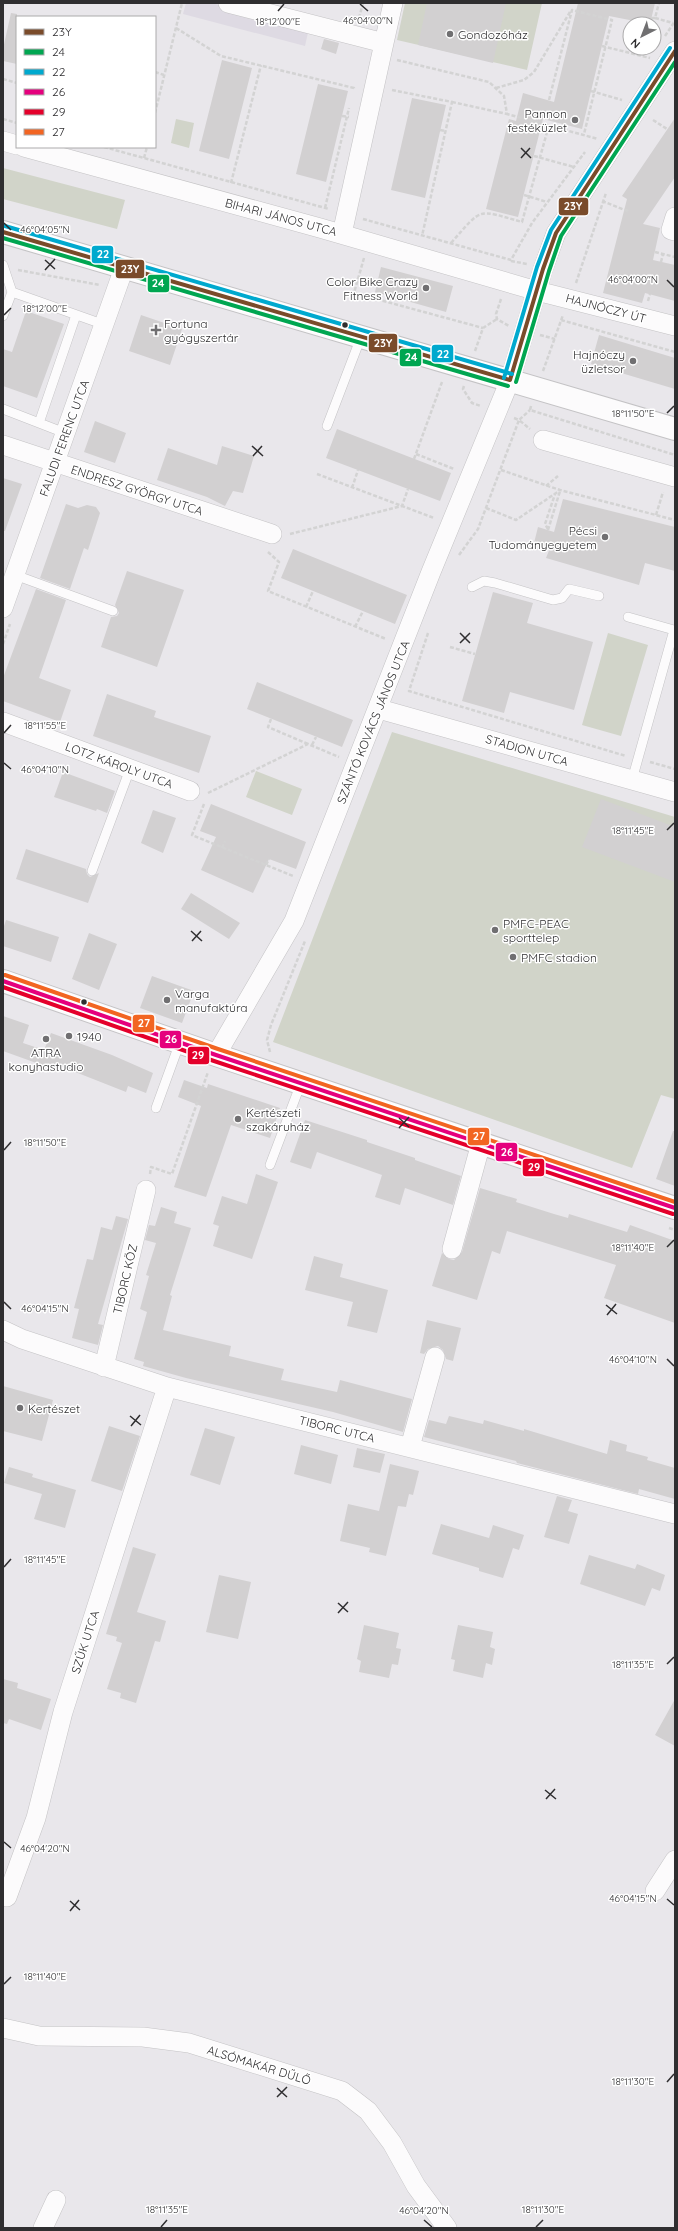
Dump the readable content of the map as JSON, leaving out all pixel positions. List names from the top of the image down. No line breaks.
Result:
{"streets":{"street":["BIHARI JÁNOS UTCA","HAJNÓCZY ÚT","FALUDI FERENC UTCA","ENDRESZ GYÖRGY UTCA","SZÁNTÓ KOVÁCS JÁNOS UTCA","STADION UTCA","LOTZ KÁROLY UTCA","TIBORC KÖZ","TIBORC UTCA","SZŰK UTCA","ALSÓMAKÁR DŰLŐ"]},"crossings":[["BIHARI JÁNOS UTCA","HAJNÓCZY ÚT"],["BIHARI JÁNOS UTCA","SZÁNTÓ KOVÁCS JÁNOS UTCA"],["HAJNÓCZY ÚT","SZÁNTÓ KOVÁCS JÁNOS UTCA"],["FALUDI FERENC UTCA","ENDRESZ GYÖRGY UTCA"],["SZÁNTÓ KOVÁCS JÁNOS UTCA","STADION UTCA"],["TIBORC KÖZ","TIBORC UTCA"],["TIBORC UTCA","SZŰK UTCA"]],"places":{"other":["Gondozóház","Pannon festéküzlet","Color Bike Crazy Fitness World","Hajnóczy üzletsor","Pécsi Tudományegyetem","PMFC-PEAC sporttelep","PMFC stadion","Varga manufaktúra","1940","ATRA konyhastudio","Kertészeti szakáruház","Kertészet"],"health":["Fortuna gyógyszertár"]},"lines":["transit line 22","transit line 23Y","transit line 24","transit line 27","transit line 26","transit line 29"],"legend":["23Y","24","22","26","29","27"],"north":"bottom left","coordinates":["46°04'00\"N","18°12'00\"E","46°04'05\"N","18°11'50\"E","18°11'55\"E","46°04'10\"N","18°11'45\"E","18°11'40\"E","46°04'15\"N","18°11'35\"E","46°04'20\"N","18°11'30\"E"]}
